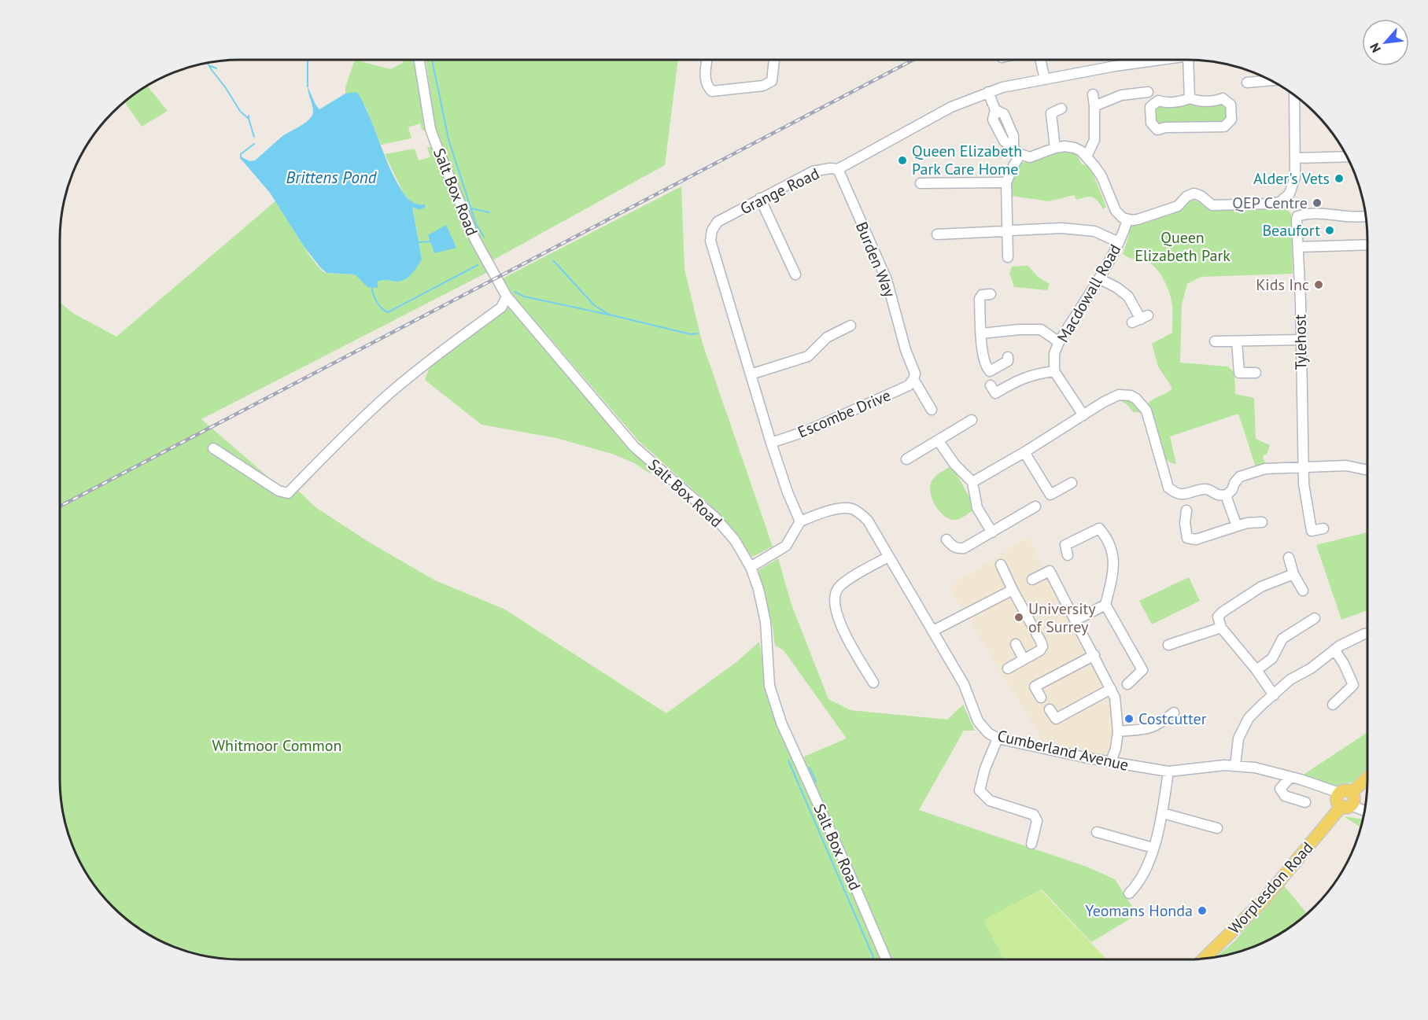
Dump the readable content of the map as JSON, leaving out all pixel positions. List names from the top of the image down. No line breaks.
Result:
{"streets":{"main road":["Worplesdon Road"],"street":["Grange Road","Salt Box Road","Burden Way","Macdowall Road","Tylehost","Escombe Drive","Cumberland Avenue"]},"crossings":[["Grange Road","Burden Way"],["Grange Road","Escombe Drive"],["Grange Road","Cumberland Avenue"],["Burden Way","Escombe Drive"],["Cumberland Avenue","Worplesdon Road"]],"water":["Brittens Pond"],"parks":["Queen Elizabeth Park","Whitmoor Common"],"places":["Queen Elizabeth Park Care Home","Alder's Vets","QEP Centre","Beaufort","Kids Inc","University of Surrey","Costcutter","Yeomans Honda"],"north":"bottom left"}
